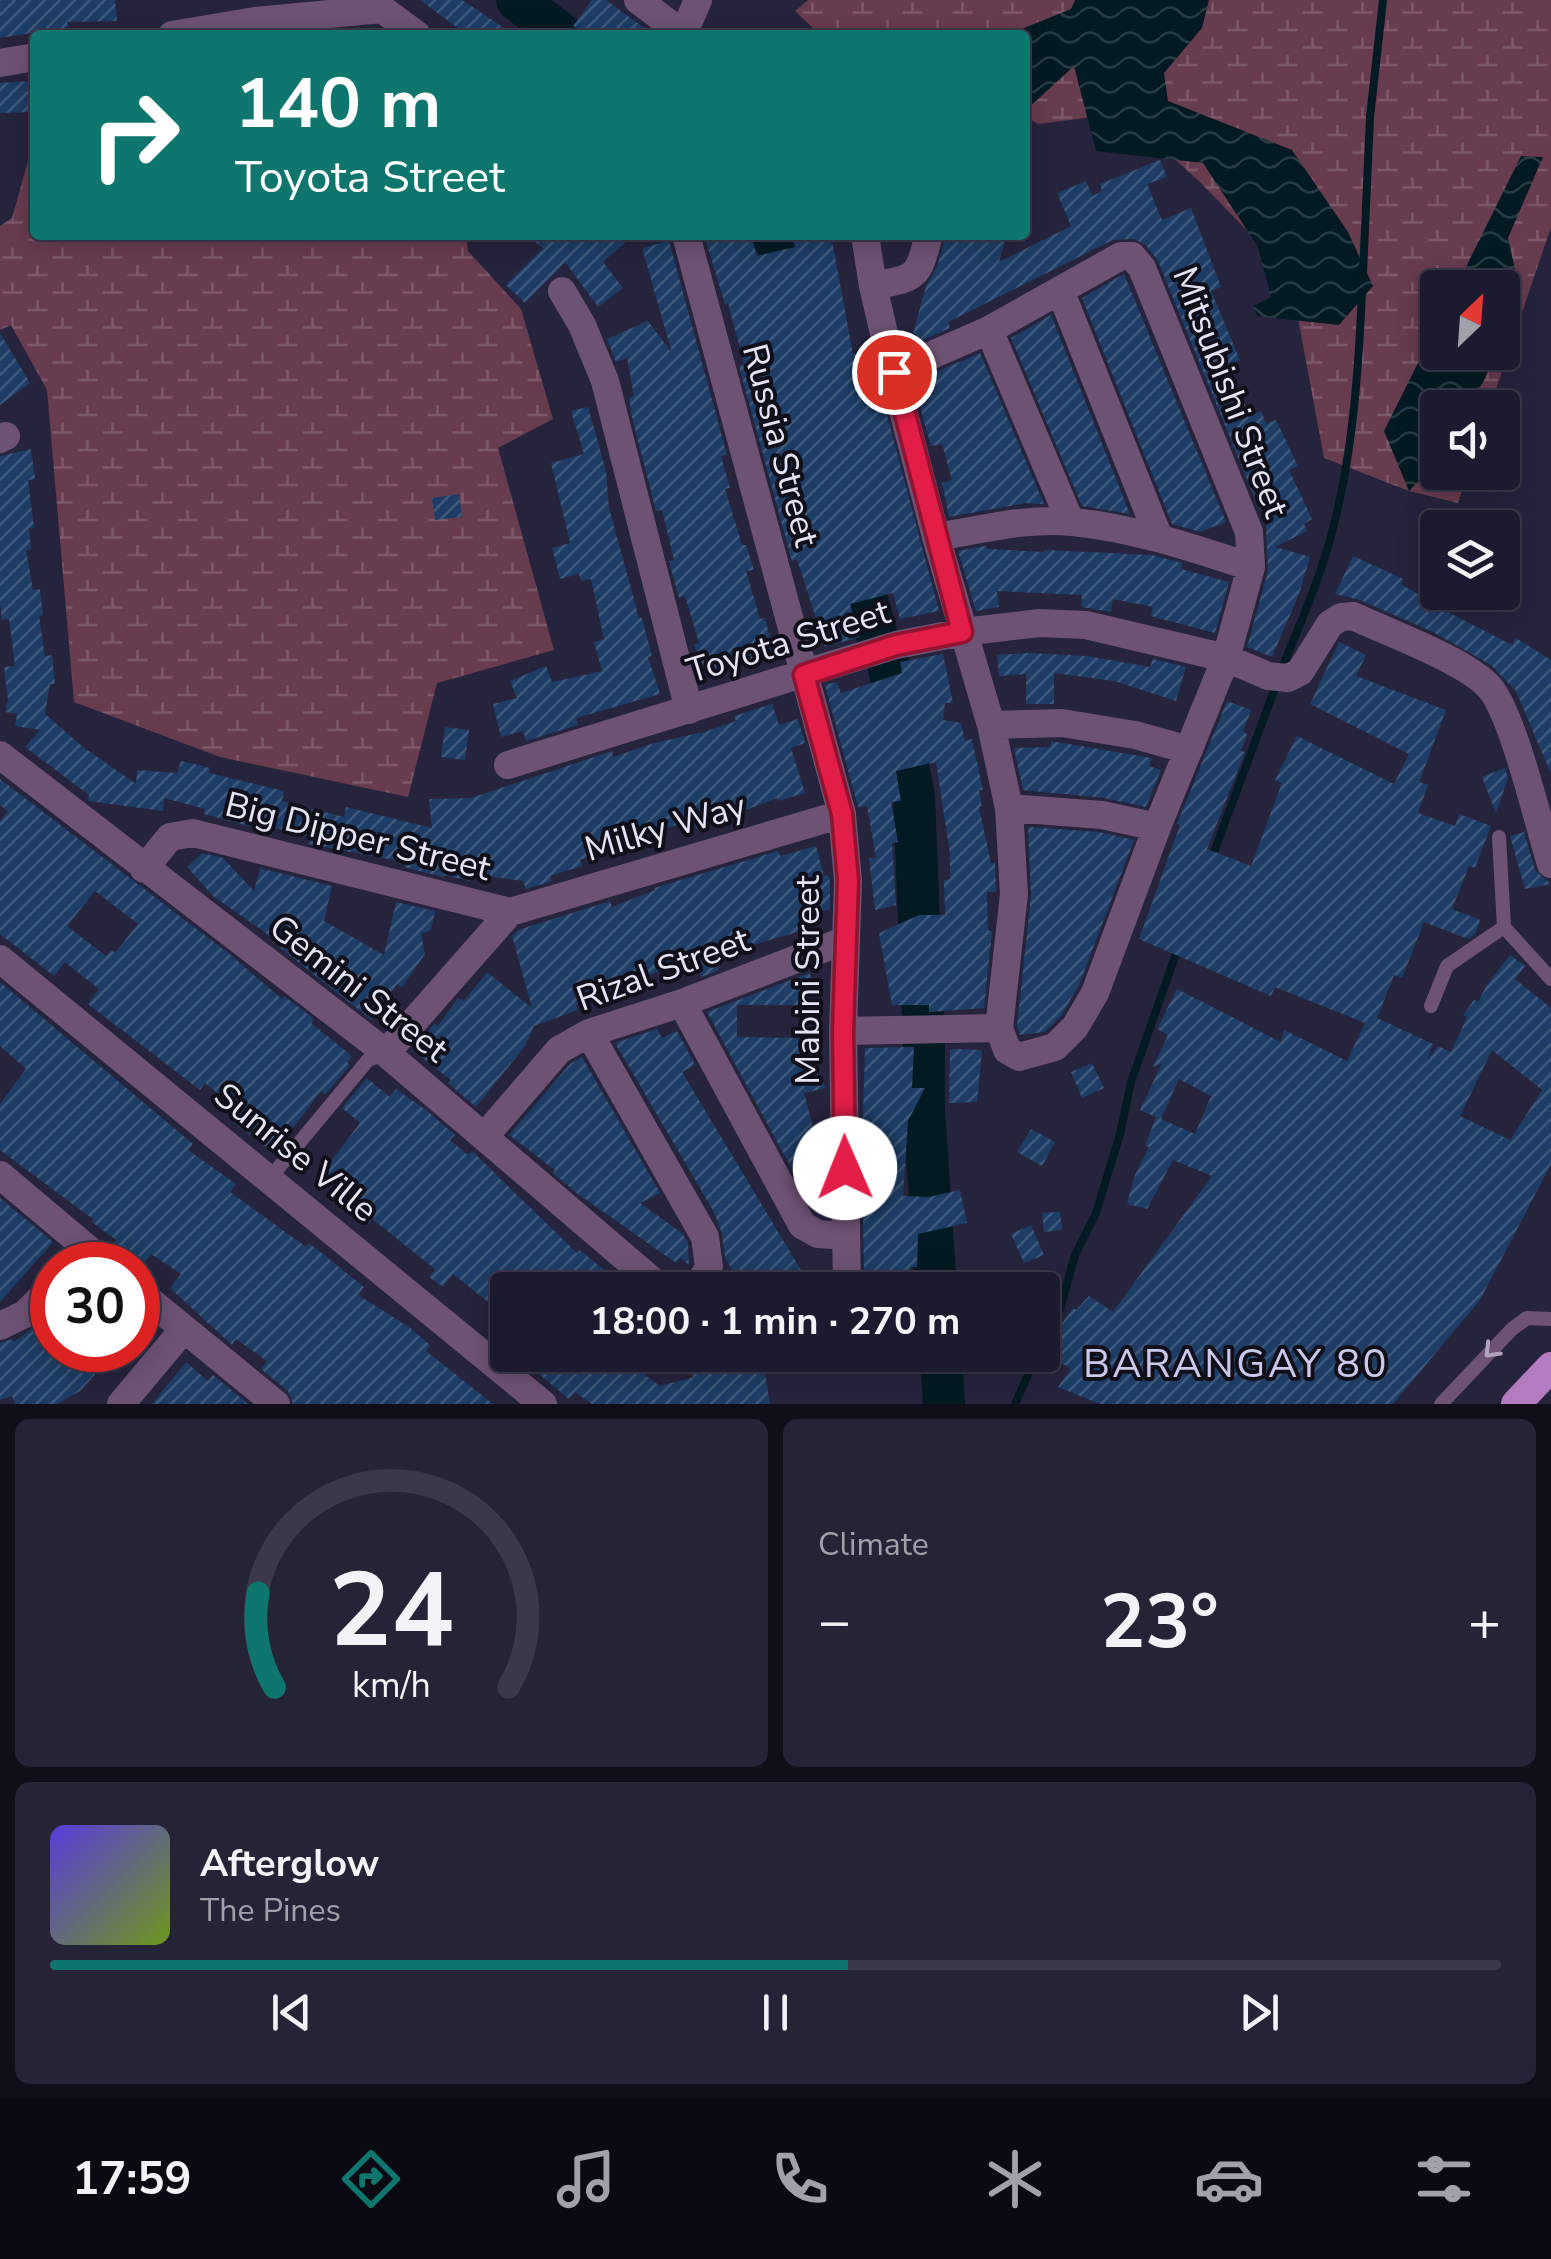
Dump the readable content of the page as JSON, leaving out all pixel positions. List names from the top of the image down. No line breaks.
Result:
{"streets":{"street":["Mitsubishi Street","Russia Street","Toyota Street","Milky Way","Big Dipper Street","Rizal Street","Mabini Street","Gemini Street","Sunrise Ville"]},"crossings":[["Mitsubishi Street","Toyota Street"],["Russia Street","Toyota Street"],["Russia Street","Mabini Street"],["Toyota Street","Mabini Street"],["Milky Way","Big Dipper Street"],["Milky Way","Mabini Street"],["Big Dipper Street","Gemini Street"],["Rizal Street","Mabini Street"],["Rizal Street","Gemini Street"]],"districts":["BARANGAY 80"],"north":"top right","page":{"turn":["140 m","Toyota Street"],"limit":"30","trip":"18:00 · 1 min · 270 m","tile":"Climate","heat":["−","23°","+"],"song":["Afterglow","The Pines"],"tabs":"17:59","gauge":["24","km/h"]}}
